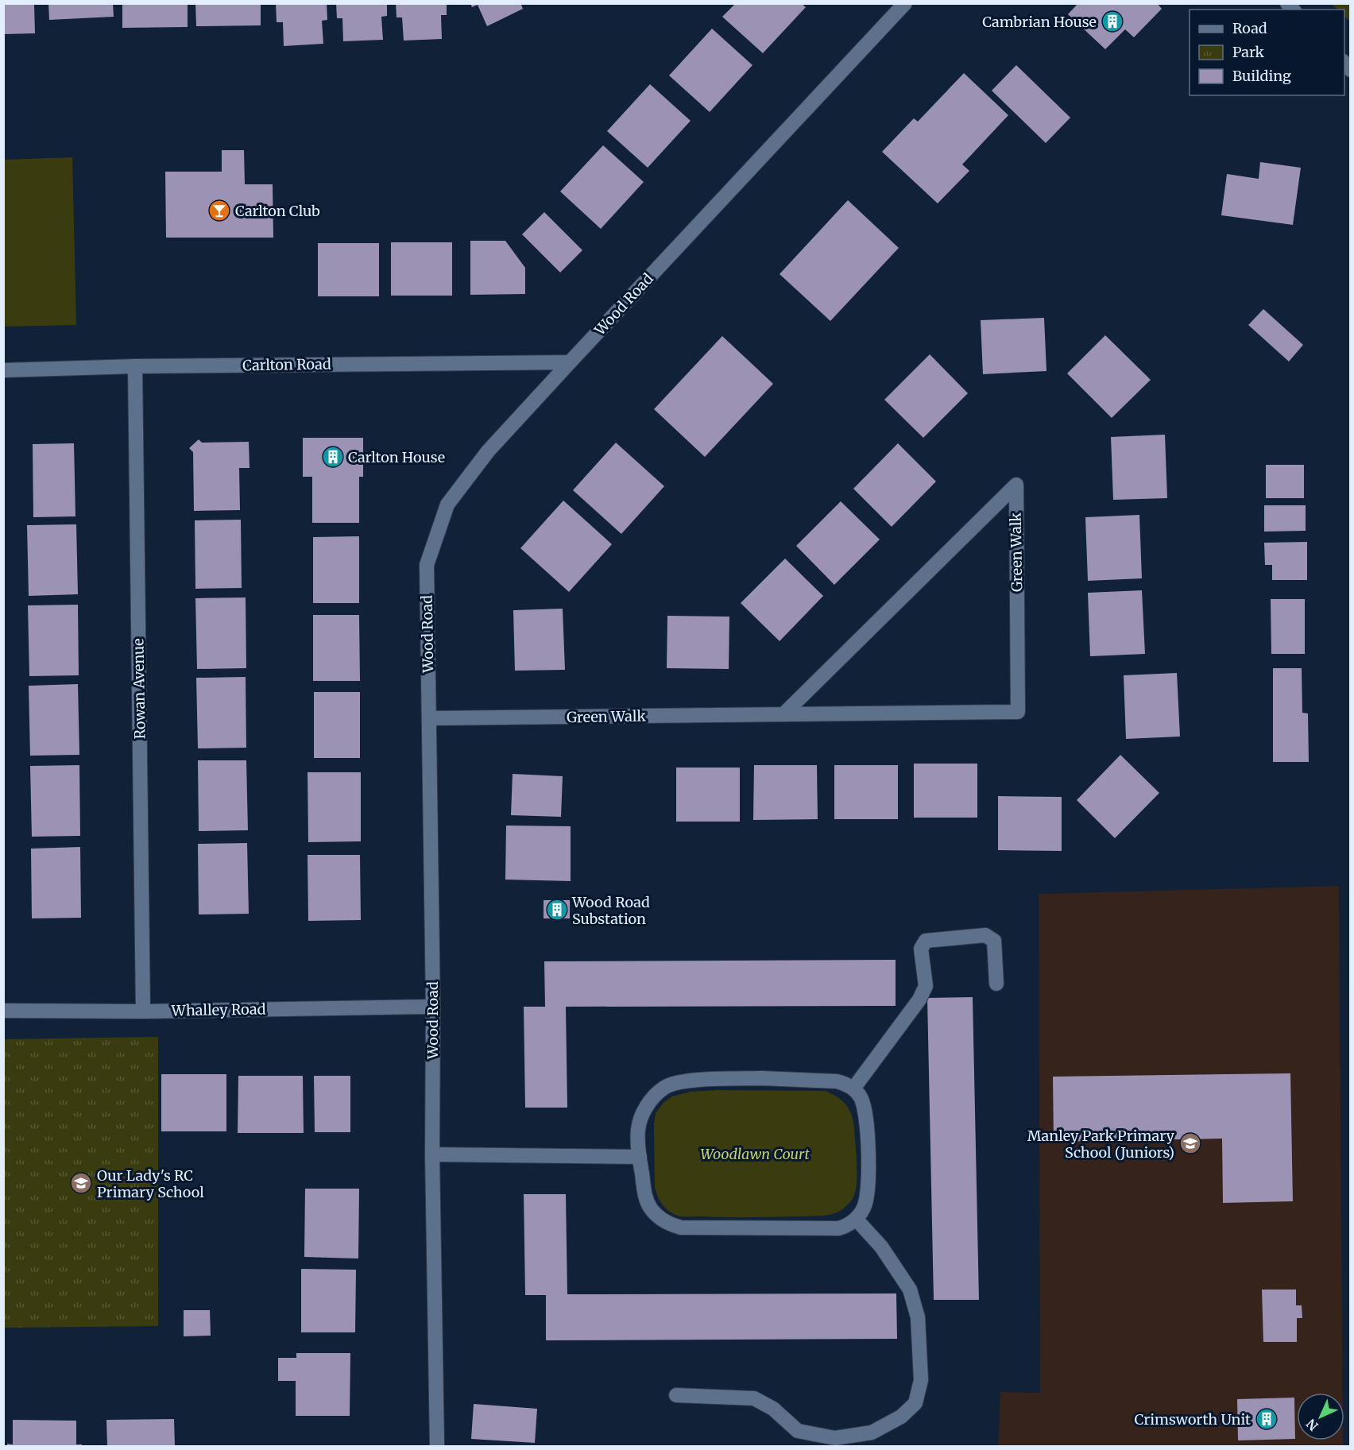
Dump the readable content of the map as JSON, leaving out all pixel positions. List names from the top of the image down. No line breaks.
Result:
{"streets":{"street":["Wood Road","Carlton Road","Green Walk","Rowan Avenue","Whalley Road"]},"crossings":[["Wood Road","Carlton Road"],["Wood Road","Green Walk"],["Wood Road","Whalley Road"],["Carlton Road","Rowan Avenue"],["Rowan Avenue","Whalley Road"]],"parks":["Woodlawn Court"],"places":{"building":["Cambrian House","Carlton House","Wood Road Substation","Crimsworth Unit"],"bar":["Carlton Club"],"school or university":["Manley Park Primary School (Juniors)","Our Lady's RC Primary School"]},"legend":["Road","Park","Building"],"north":"bottom left"}
